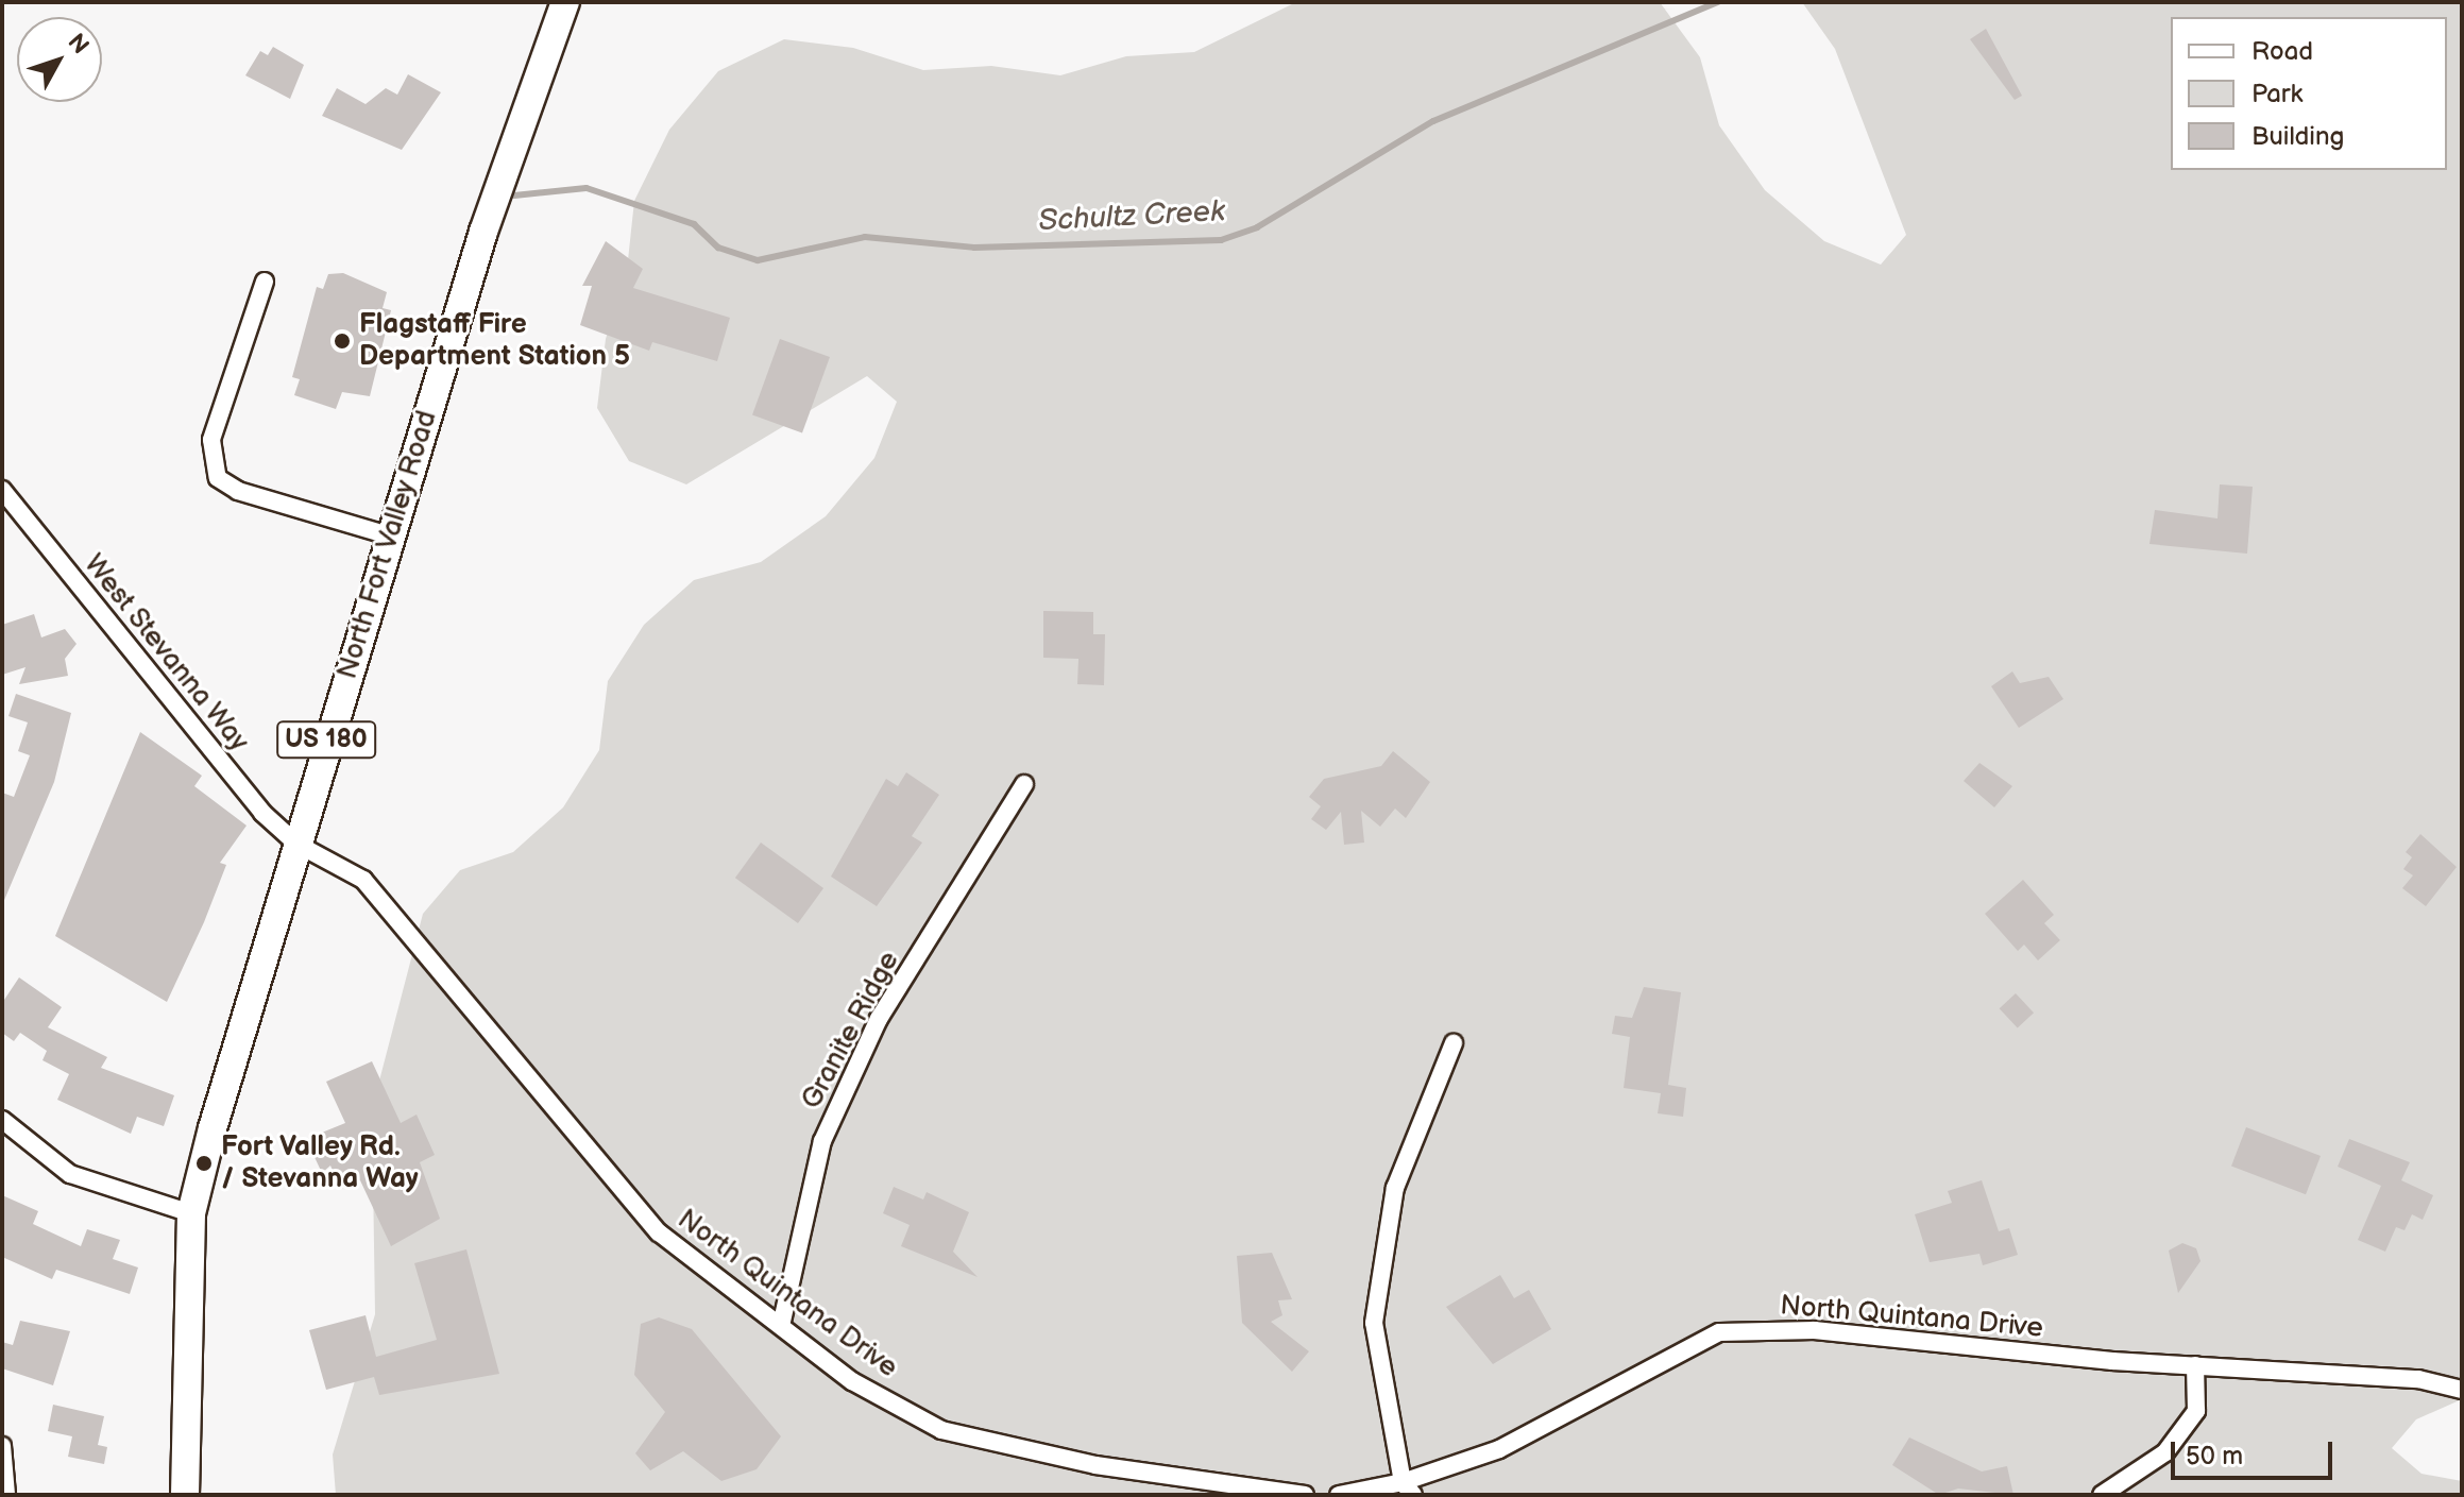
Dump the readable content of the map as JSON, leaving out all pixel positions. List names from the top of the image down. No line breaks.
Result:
{"streets":{"main road":["North Fort Valley Road","US 180"],"street":["West Stevanna Way","Granite Ridge","North Quintana Drive"]},"crossings":[["North Fort Valley Road","West Stevanna Way"],["North Fort Valley Road","North Quintana Drive"],["West Stevanna Way","North Quintana Drive"],["Granite Ridge","North Quintana Drive"]],"water":["Schultz Creek"],"places":["Flagstaff Fire Department Station 5","Fort Valley Rd. / Stevanna Way"],"legend":["Road","Park","Building"],"scale_bar":"50 m","north":"top right"}
